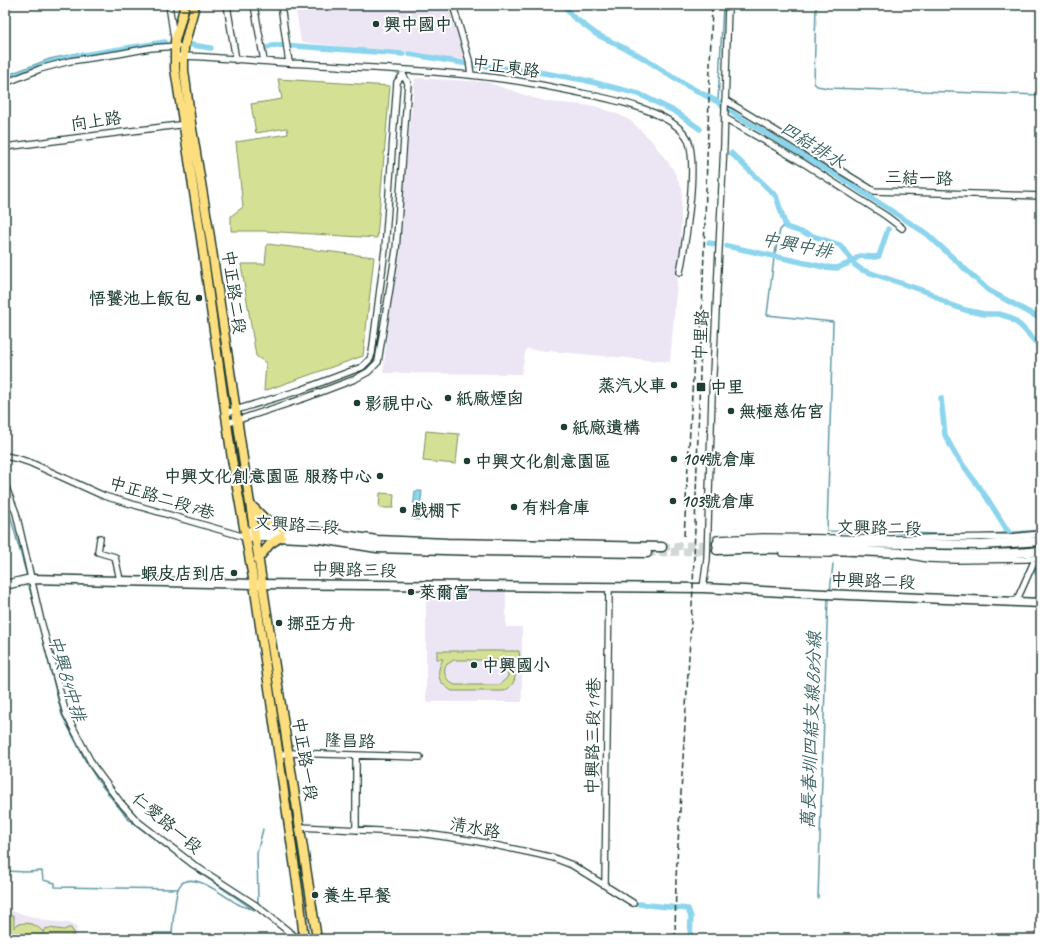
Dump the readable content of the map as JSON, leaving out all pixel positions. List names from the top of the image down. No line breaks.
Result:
{"streets":{"main road":["中正路二段","中正路一段"],"street":["中正東路","向上路","三結一路","中里路","中正路二段7巷","文興路二段","中興路三段","中興路二段","中興路三段19巷","隆昌路","仁愛路一段","清水路"]},"crossings":[["中正東路","中正路二段"],["向上路","中正路二段"],["三結一路","中里路"],["中正路二段","中正路二段7巷"],["中正路二段","文興路二段"],["中正路二段","中興路三段"],["中正路二段","中正路一段"],["中里路","中興路三段"],["中里路","中興路二段"],["中正路二段7巷","文興路二段"],["中興路三段","中興路二段"],["中興路三段","中興路三段19巷"],["中興路三段","中正路一段"],["中興路三段","仁愛路一段"],["中興路三段19巷","清水路"],["隆昌路","中正路一段"],["中正路一段","清水路"]],"water":["四結排水","中興中排","中興B4中排","萬長春圳四結支線B8分線"],"places":{"other":["興中國中","悟饕池上飯包","蒸汽火車","紙廠煙囪","影視中心","無極慈佑宮","紙廠遺構","104號倉庫","中興文化創意園區","中興文化創意園區 服務中心","103號倉庫","有料倉庫","戲棚下","蝦皮店到店","萊爾富","挪亞方舟","中興國小","養生早餐"],"transit":["中里"]}}
